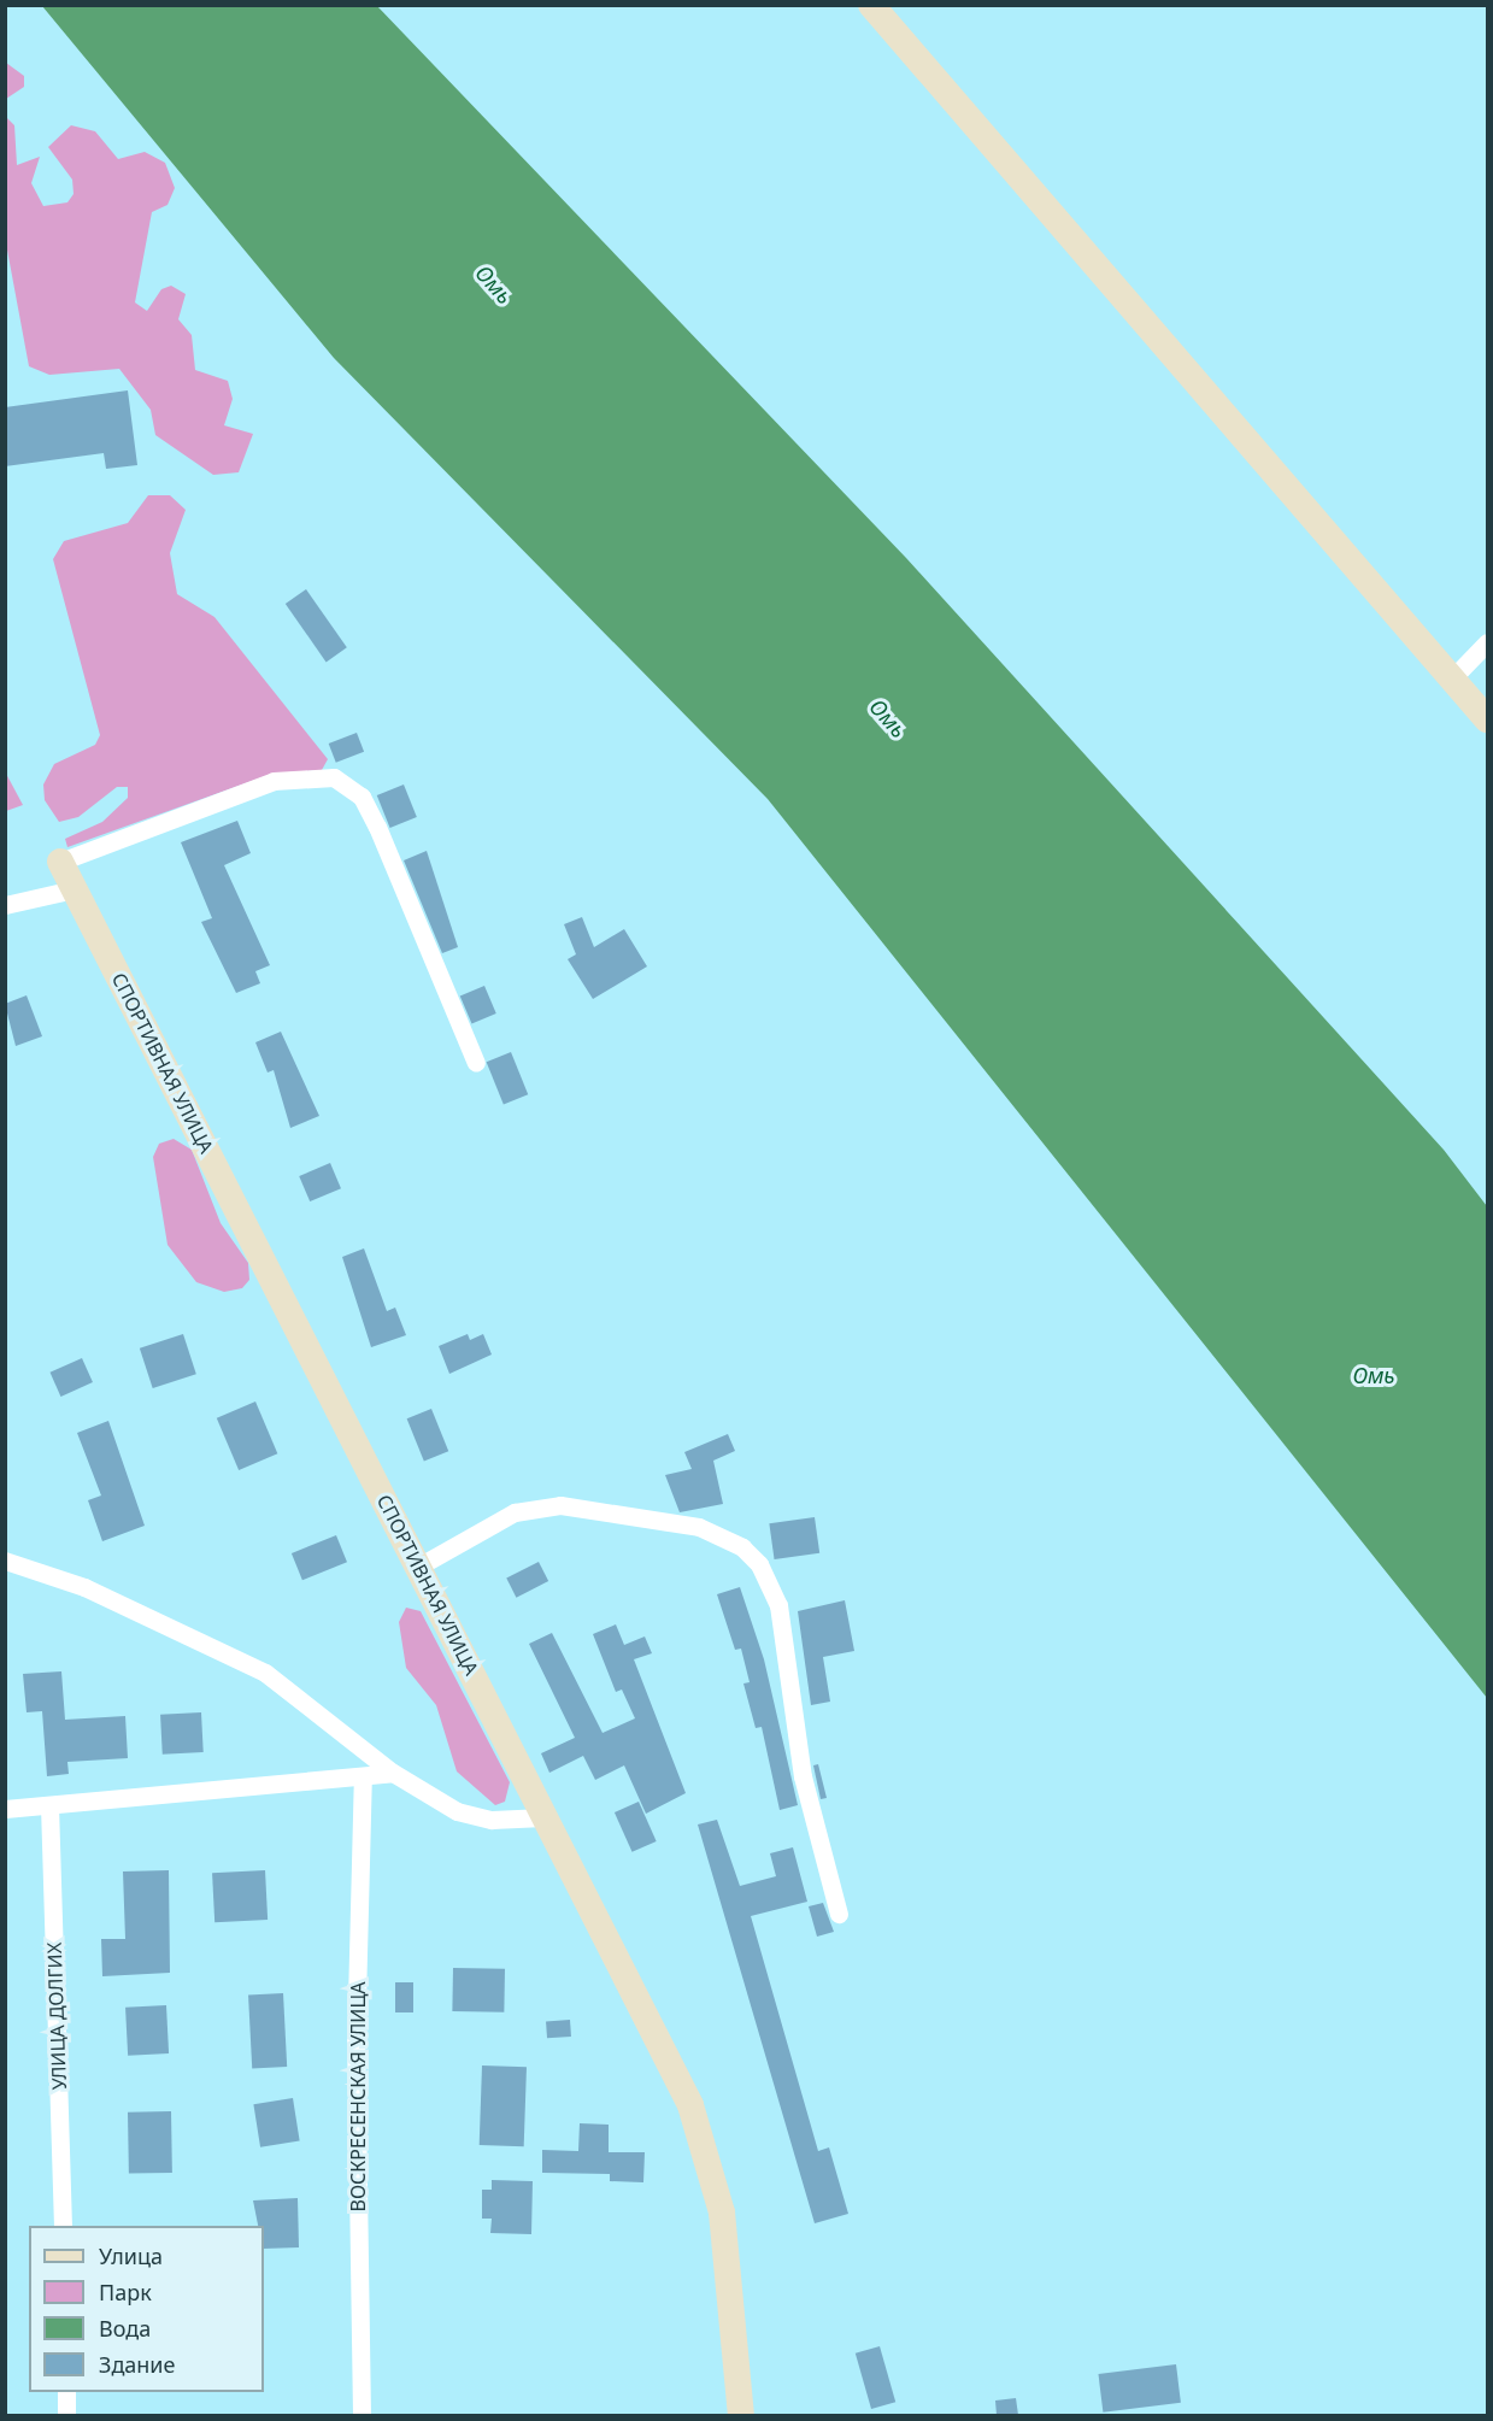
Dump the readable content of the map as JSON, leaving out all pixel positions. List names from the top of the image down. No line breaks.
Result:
{"streets":{"street":["СПОРТИВНАЯ УЛИЦА","УЛИЦА ДОЛГИХ","ВОСКРЕСЕНСКАЯ УЛИЦА"]},"water":["Омь"],"legend":["Улица","Парк","Вода","Здание"]}
